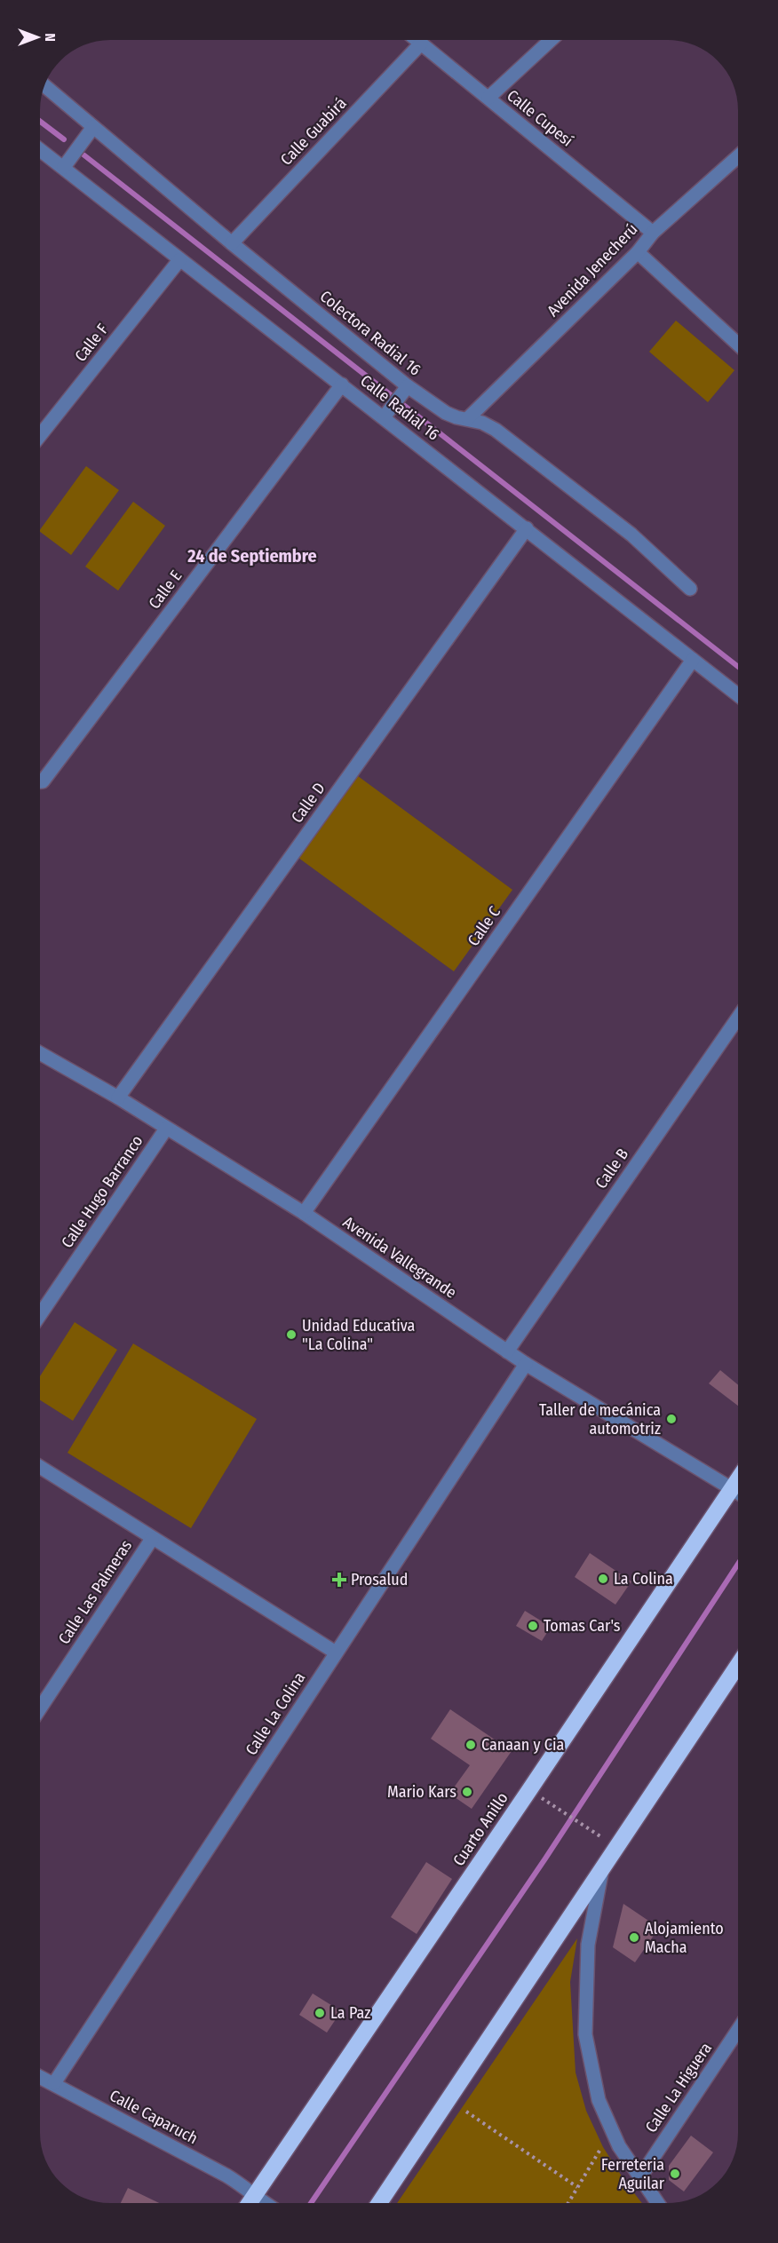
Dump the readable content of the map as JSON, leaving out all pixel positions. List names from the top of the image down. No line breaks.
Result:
{"streets":{"highway":["Cuarto Anillo"],"street":["Calle Cupesí","Calle Guabirá","Avenida Jenecherú","Colectora Radial 16","Calle F","Calle Radial 16","Calle E","Calle D","Calle C","Calle B","Calle Hugo Barranco","Avenida Vallegrande","Calle Las Palmeras","Calle La Colina","Calle La Higuera","Calle Caparuch"]},"crossings":[["Calle Cupesí","Calle Guabirá"],["Calle Cupesí","Avenida Jenecherú"],["Calle Guabirá","Colectora Radial 16"],["Avenida Jenecherú","Colectora Radial 16"],["Calle F","Calle Radial 16"],["Calle Radial 16","Calle E"],["Calle Radial 16","Calle D"],["Calle Radial 16","Calle C"],["Calle D","Avenida Vallegrande"],["Calle C","Avenida Vallegrande"],["Calle B","Avenida Vallegrande"],["Calle Hugo Barranco","Avenida Vallegrande"],["Avenida Vallegrande","Calle La Colina"],["Avenida Vallegrande","Cuarto Anillo"],["Calle La Colina","Calle Caparuch"],["Cuarto Anillo","Calle Caparuch"]],"districts":["24 de Septiembre"],"places":{"other":["Unidad Educativa \"La Colina\"","Taller de mecánica automotriz","La Colina","Tomas Car's","Canaan y Cia","Mario Kars","Alojamiento Macha","La Paz","Ferreteria Aguilar"],"health":["Prosalud"]},"north":"right"}
